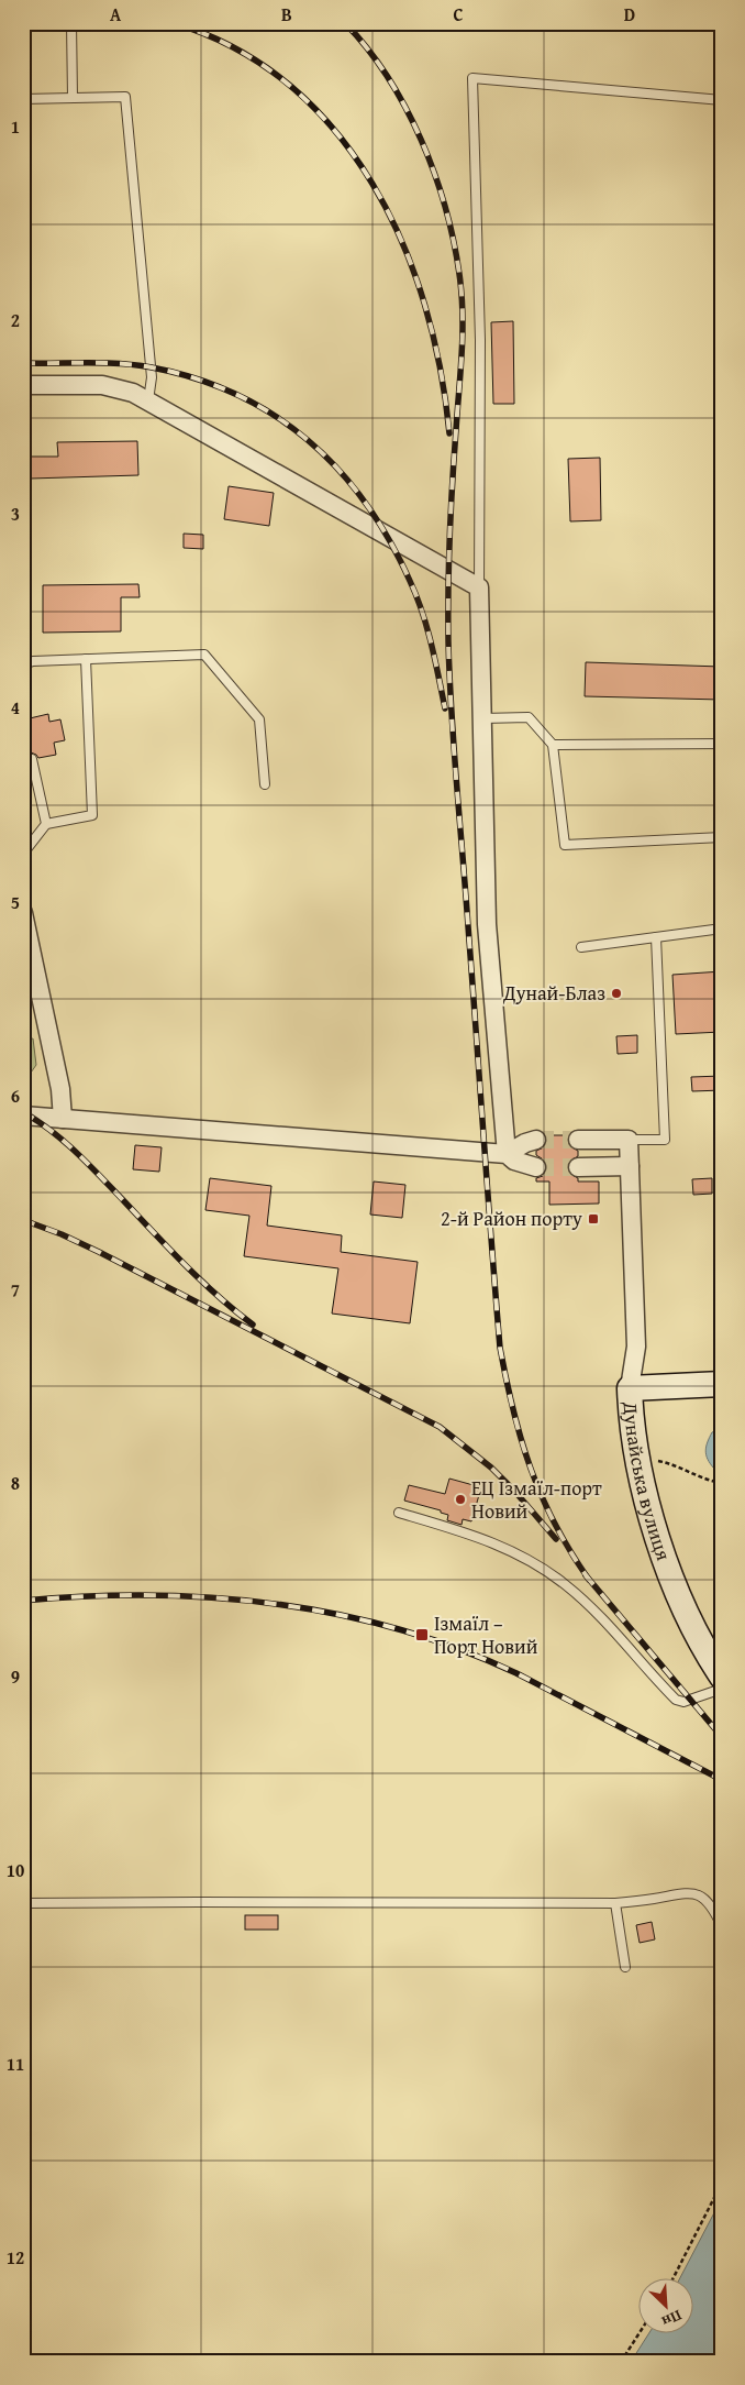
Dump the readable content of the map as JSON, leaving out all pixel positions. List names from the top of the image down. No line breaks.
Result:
{"streets":{"street":["Дунайська вулиця"]},"places":{"other":["Дунай-Блаз","ЕЦ Ізмаїл-порт Новий"],"transit":["2-й Район порту","Ізмаїл – Порт Новий"]},"north":"bottom right","grid":{"columns":["A","B","C","D"],"rows":["1","2","3","4","5","6","7","8","9","10","11","12"]}}
